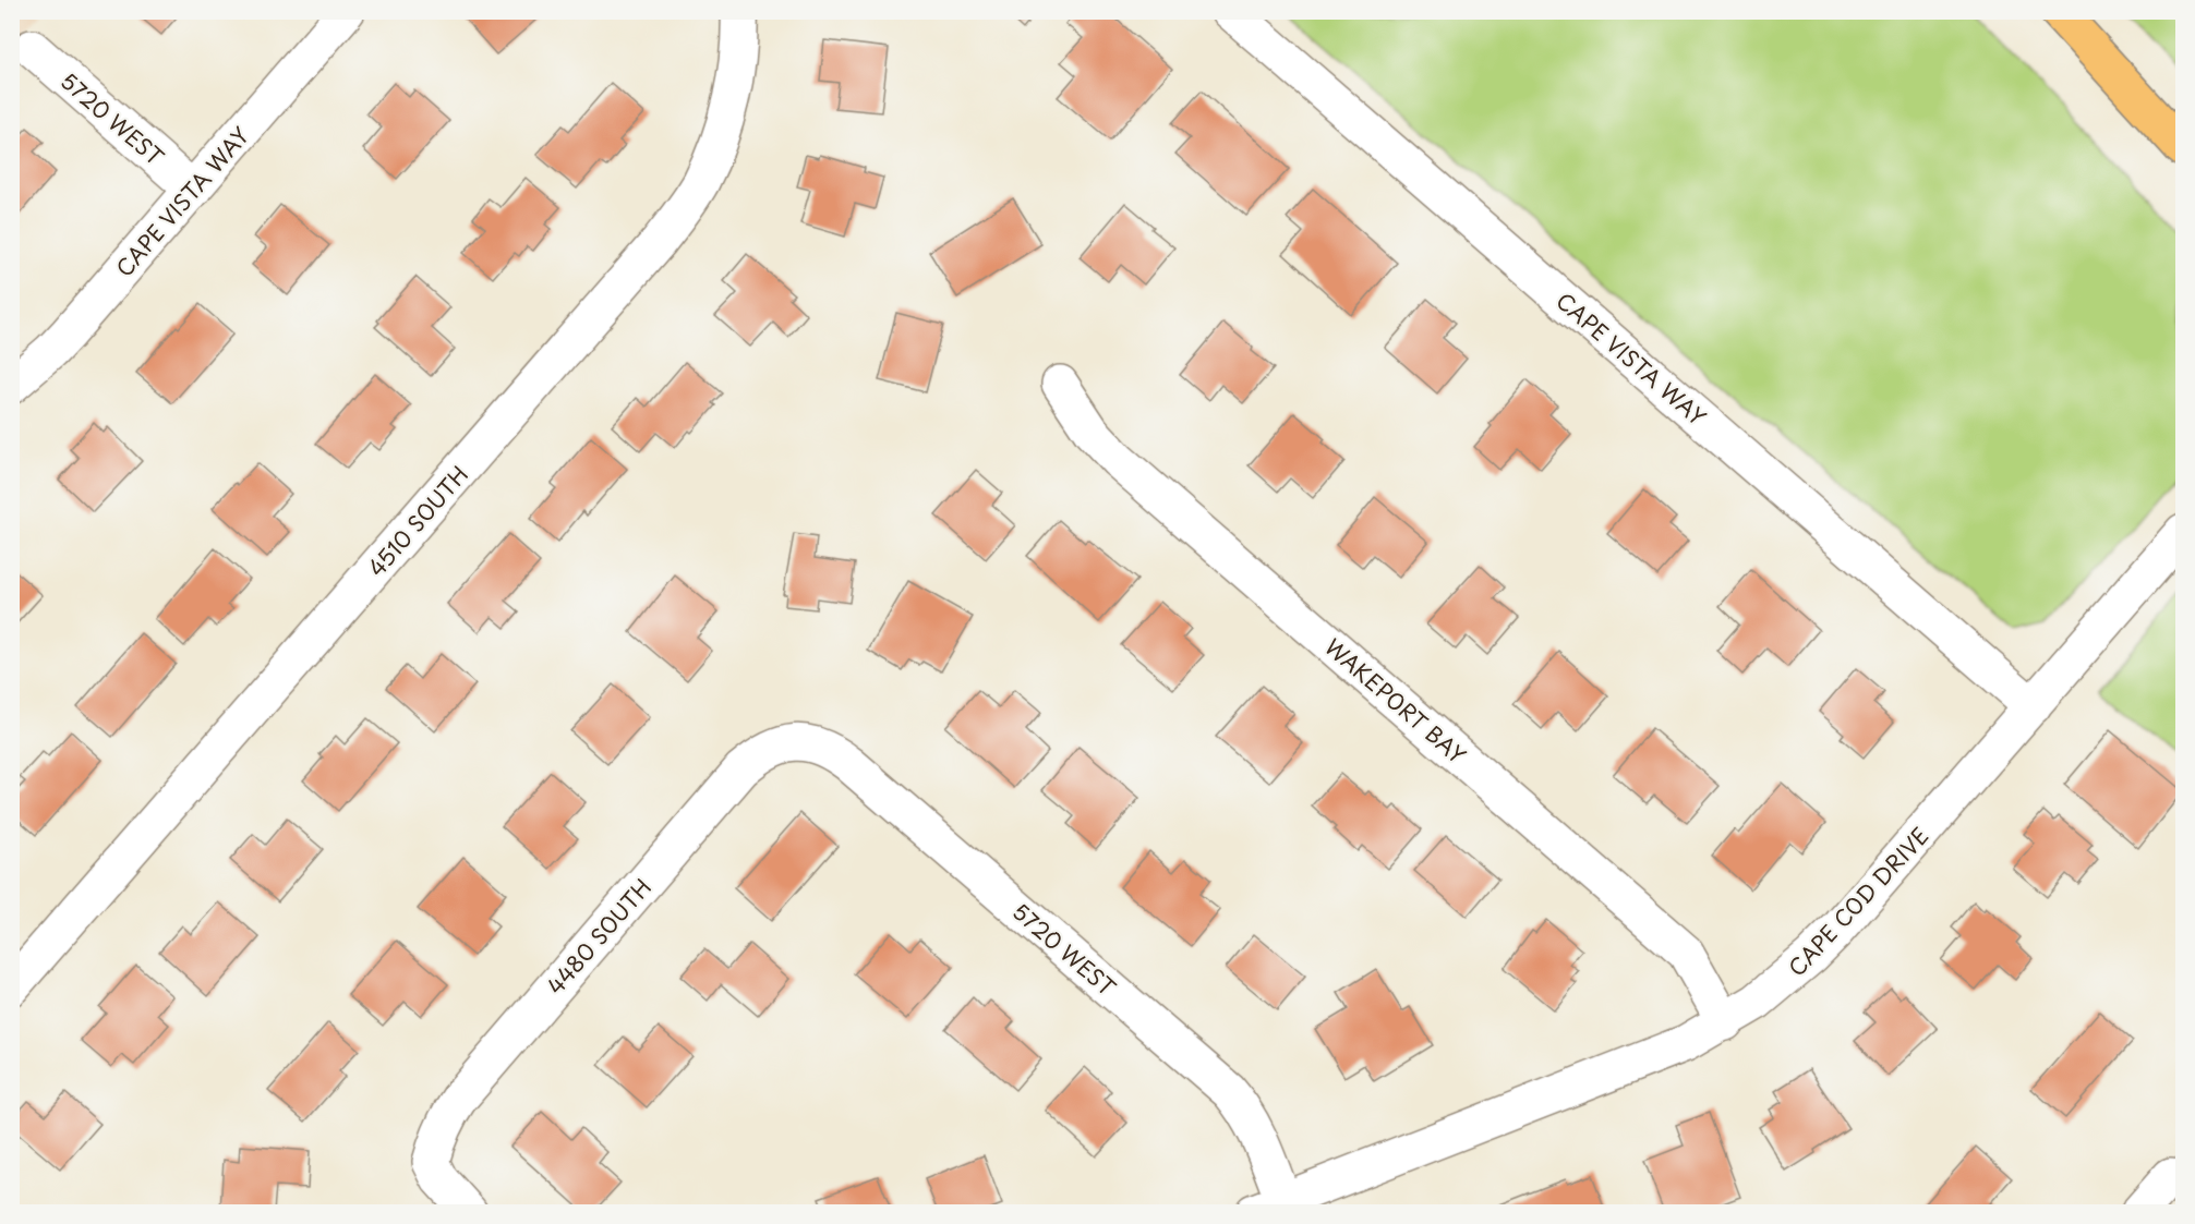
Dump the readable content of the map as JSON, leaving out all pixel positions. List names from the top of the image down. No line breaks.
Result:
{"streets":{"street":["5720 WEST","CAPE VISTA WAY","4510 SOUTH","WAKEPORT BAY","CAPE COD DRIVE","4480 SOUTH"]},"crossings":[["5720 WEST","CAPE VISTA WAY"],["5720 WEST","CAPE COD DRIVE"],["5720 WEST","4480 SOUTH"],["CAPE VISTA WAY","CAPE COD DRIVE"],["WAKEPORT BAY","CAPE COD DRIVE"]]}
